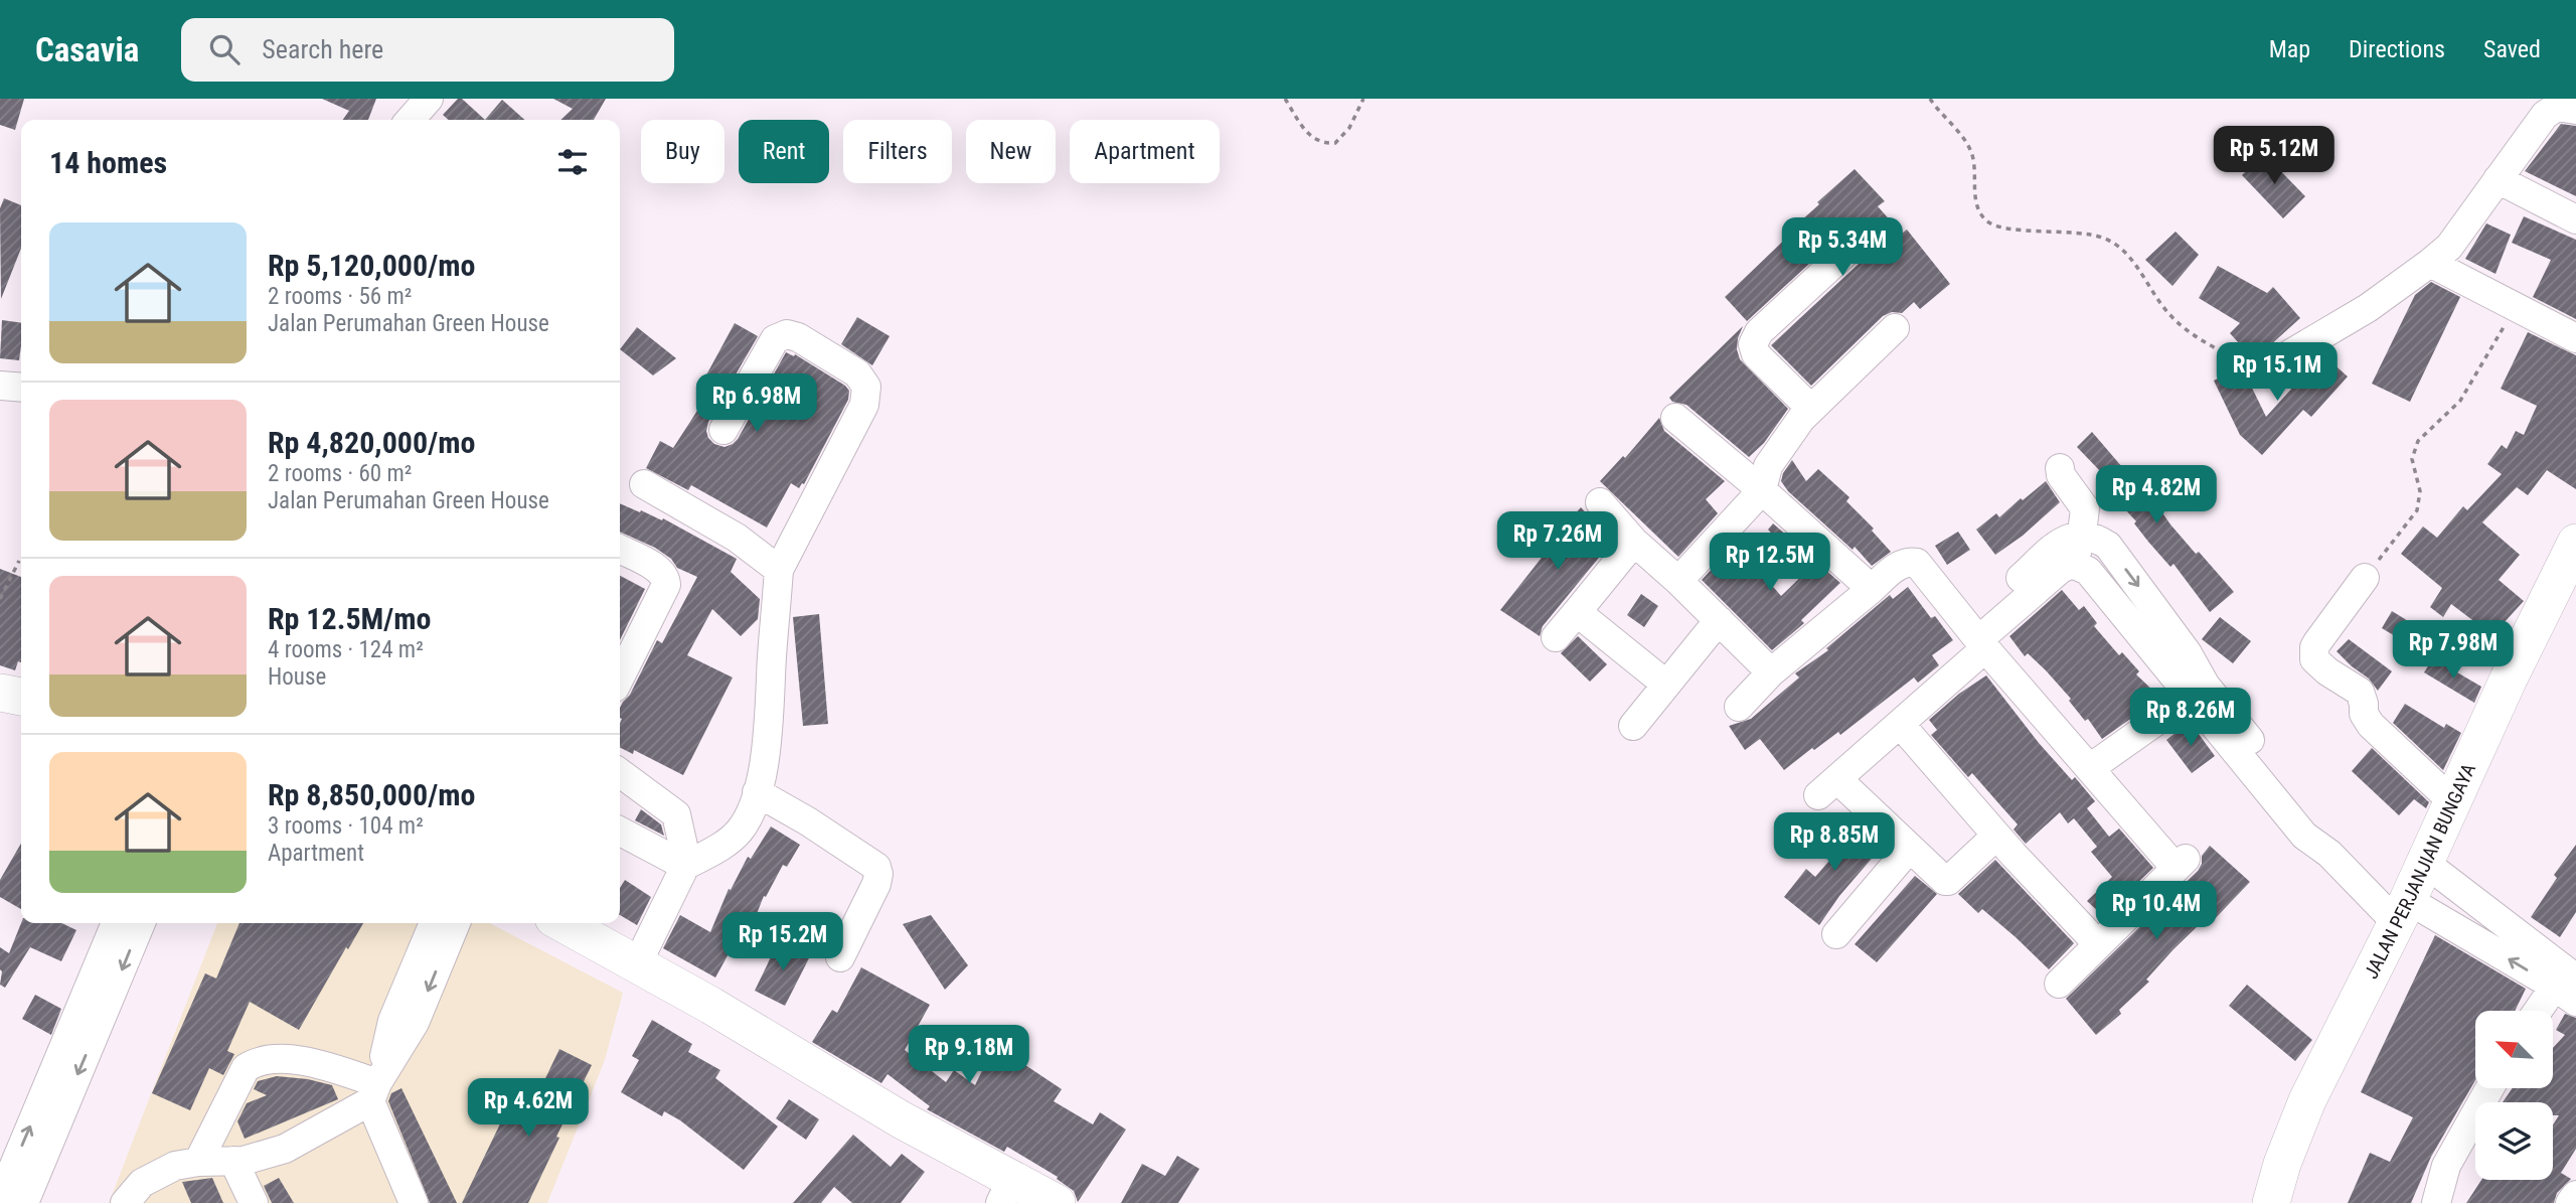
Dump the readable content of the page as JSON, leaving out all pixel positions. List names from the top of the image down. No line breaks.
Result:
{"streets":{"main road":["JALAN PERJANJIAN BUNGAYA"]},"north":"top left","page":{"header":"Casavia","search":"Search here","nav":["Map","Directions","Saved"],"chip":["Buy","Rent","Filters","New","Apartment"],"heading":"14 homes","price":["Rp 5.12M","Rp 5.34M","Rp 15.1M","Rp 6.98M","Rp 4.82M","Rp 7.26M","Rp 12.5M","Rp 7.98M","Rp 8.26M","Rp 8.85M","Rp 10.4M","Rp 15.2M","Rp 9.18M","Rp 4.62M"],"list":[{"name":"Rp 5,120,000/mo","note":"2 rooms · 56 m² · Jalan Perumahan Green House"},{"name":"Rp 4,820,000/mo","note":"2 rooms · 60 m² · Jalan Perumahan Green House"},{"name":"Rp 12.5M/mo","note":"4 rooms · 124 m² · House"},{"name":"Rp 8,850,000/mo","note":"3 rooms · 104 m² · Apartment"}]}}
